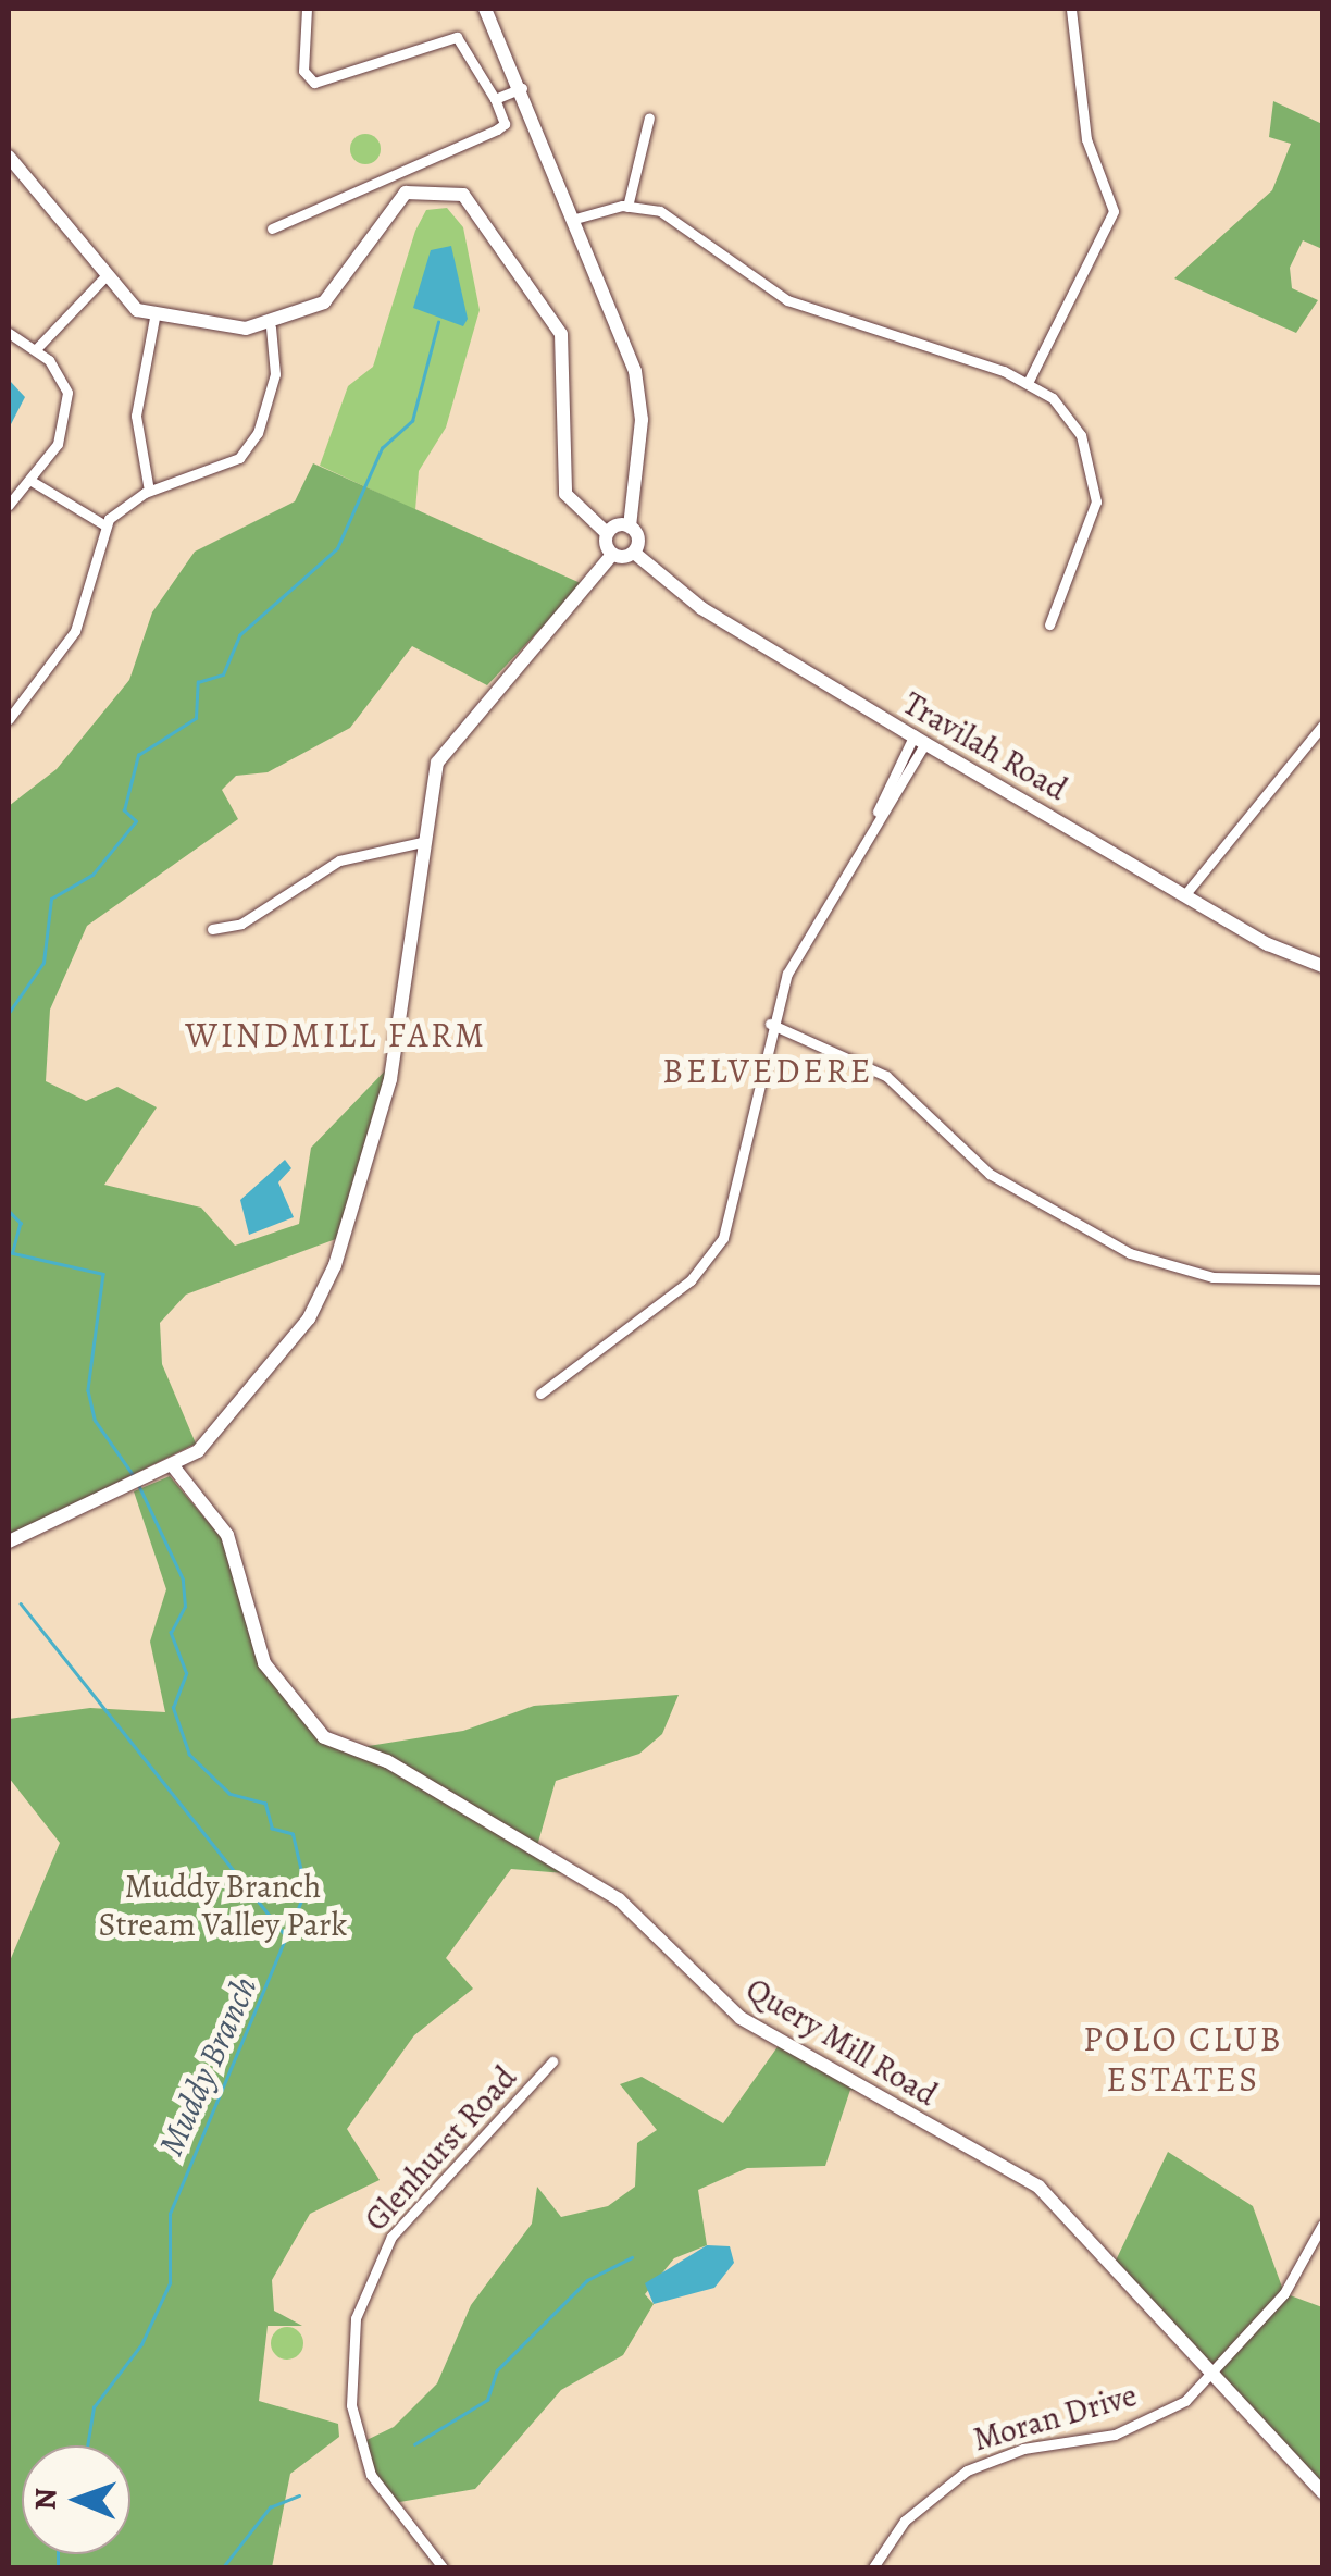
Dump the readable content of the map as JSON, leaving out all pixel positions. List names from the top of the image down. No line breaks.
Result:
{"streets":{"street":["Travilah Road","Query Mill Road","Glenhurst Road","Moran Drive"]},"crossings":[["Query Mill Road","Moran Drive"]],"districts":["WINDMILL FARM","BELVEDERE","POLO CLUB ESTATES"],"water":["Muddy Branch"],"parks":["Muddy Branch Stream Valley Park"],"north":"left"}
